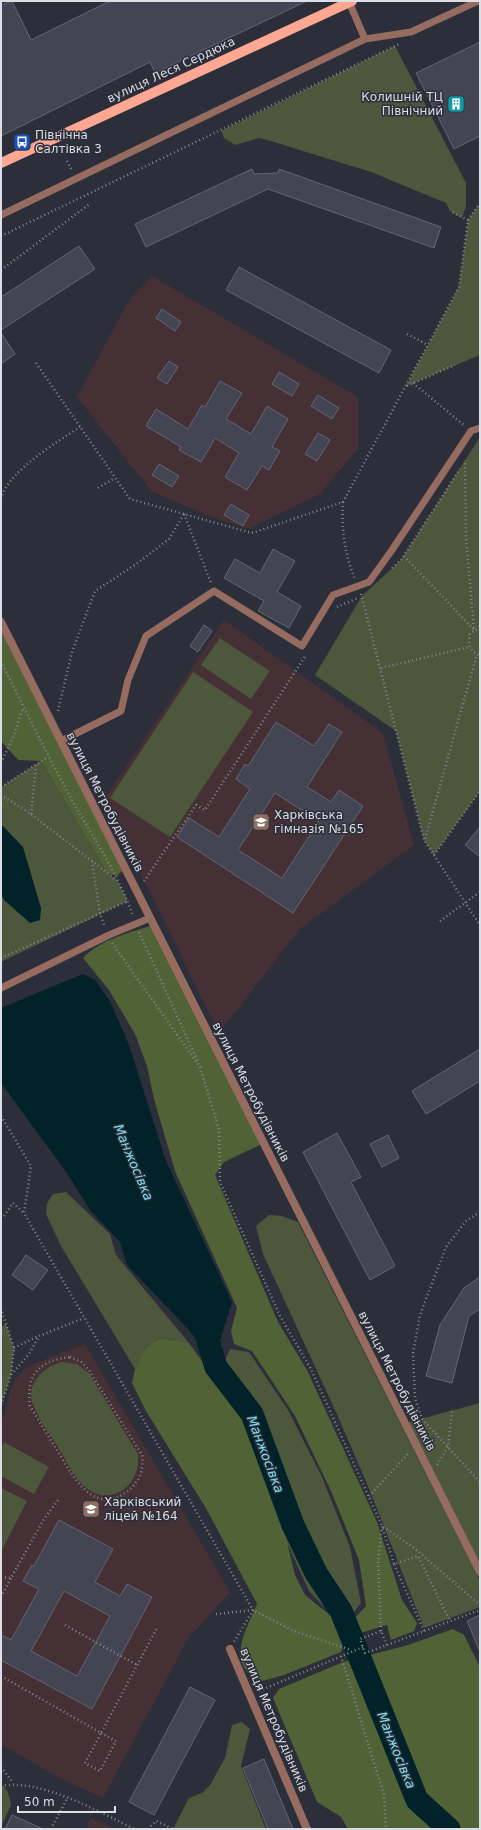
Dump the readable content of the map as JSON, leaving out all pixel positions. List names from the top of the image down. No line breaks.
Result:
{"streets":{"main road":["вулиця Леся Сердюка"],"street":["вулиця Метробудівників"]},"water":["Манжосівка"],"places":{"building":["Колишній ТЦ Північний"],"bus stop":["Північна Салтівка 3"],"school or university":["Харківська гімназія №165","Харківський ліцей №164"]},"scale_bar":"50 m"}
